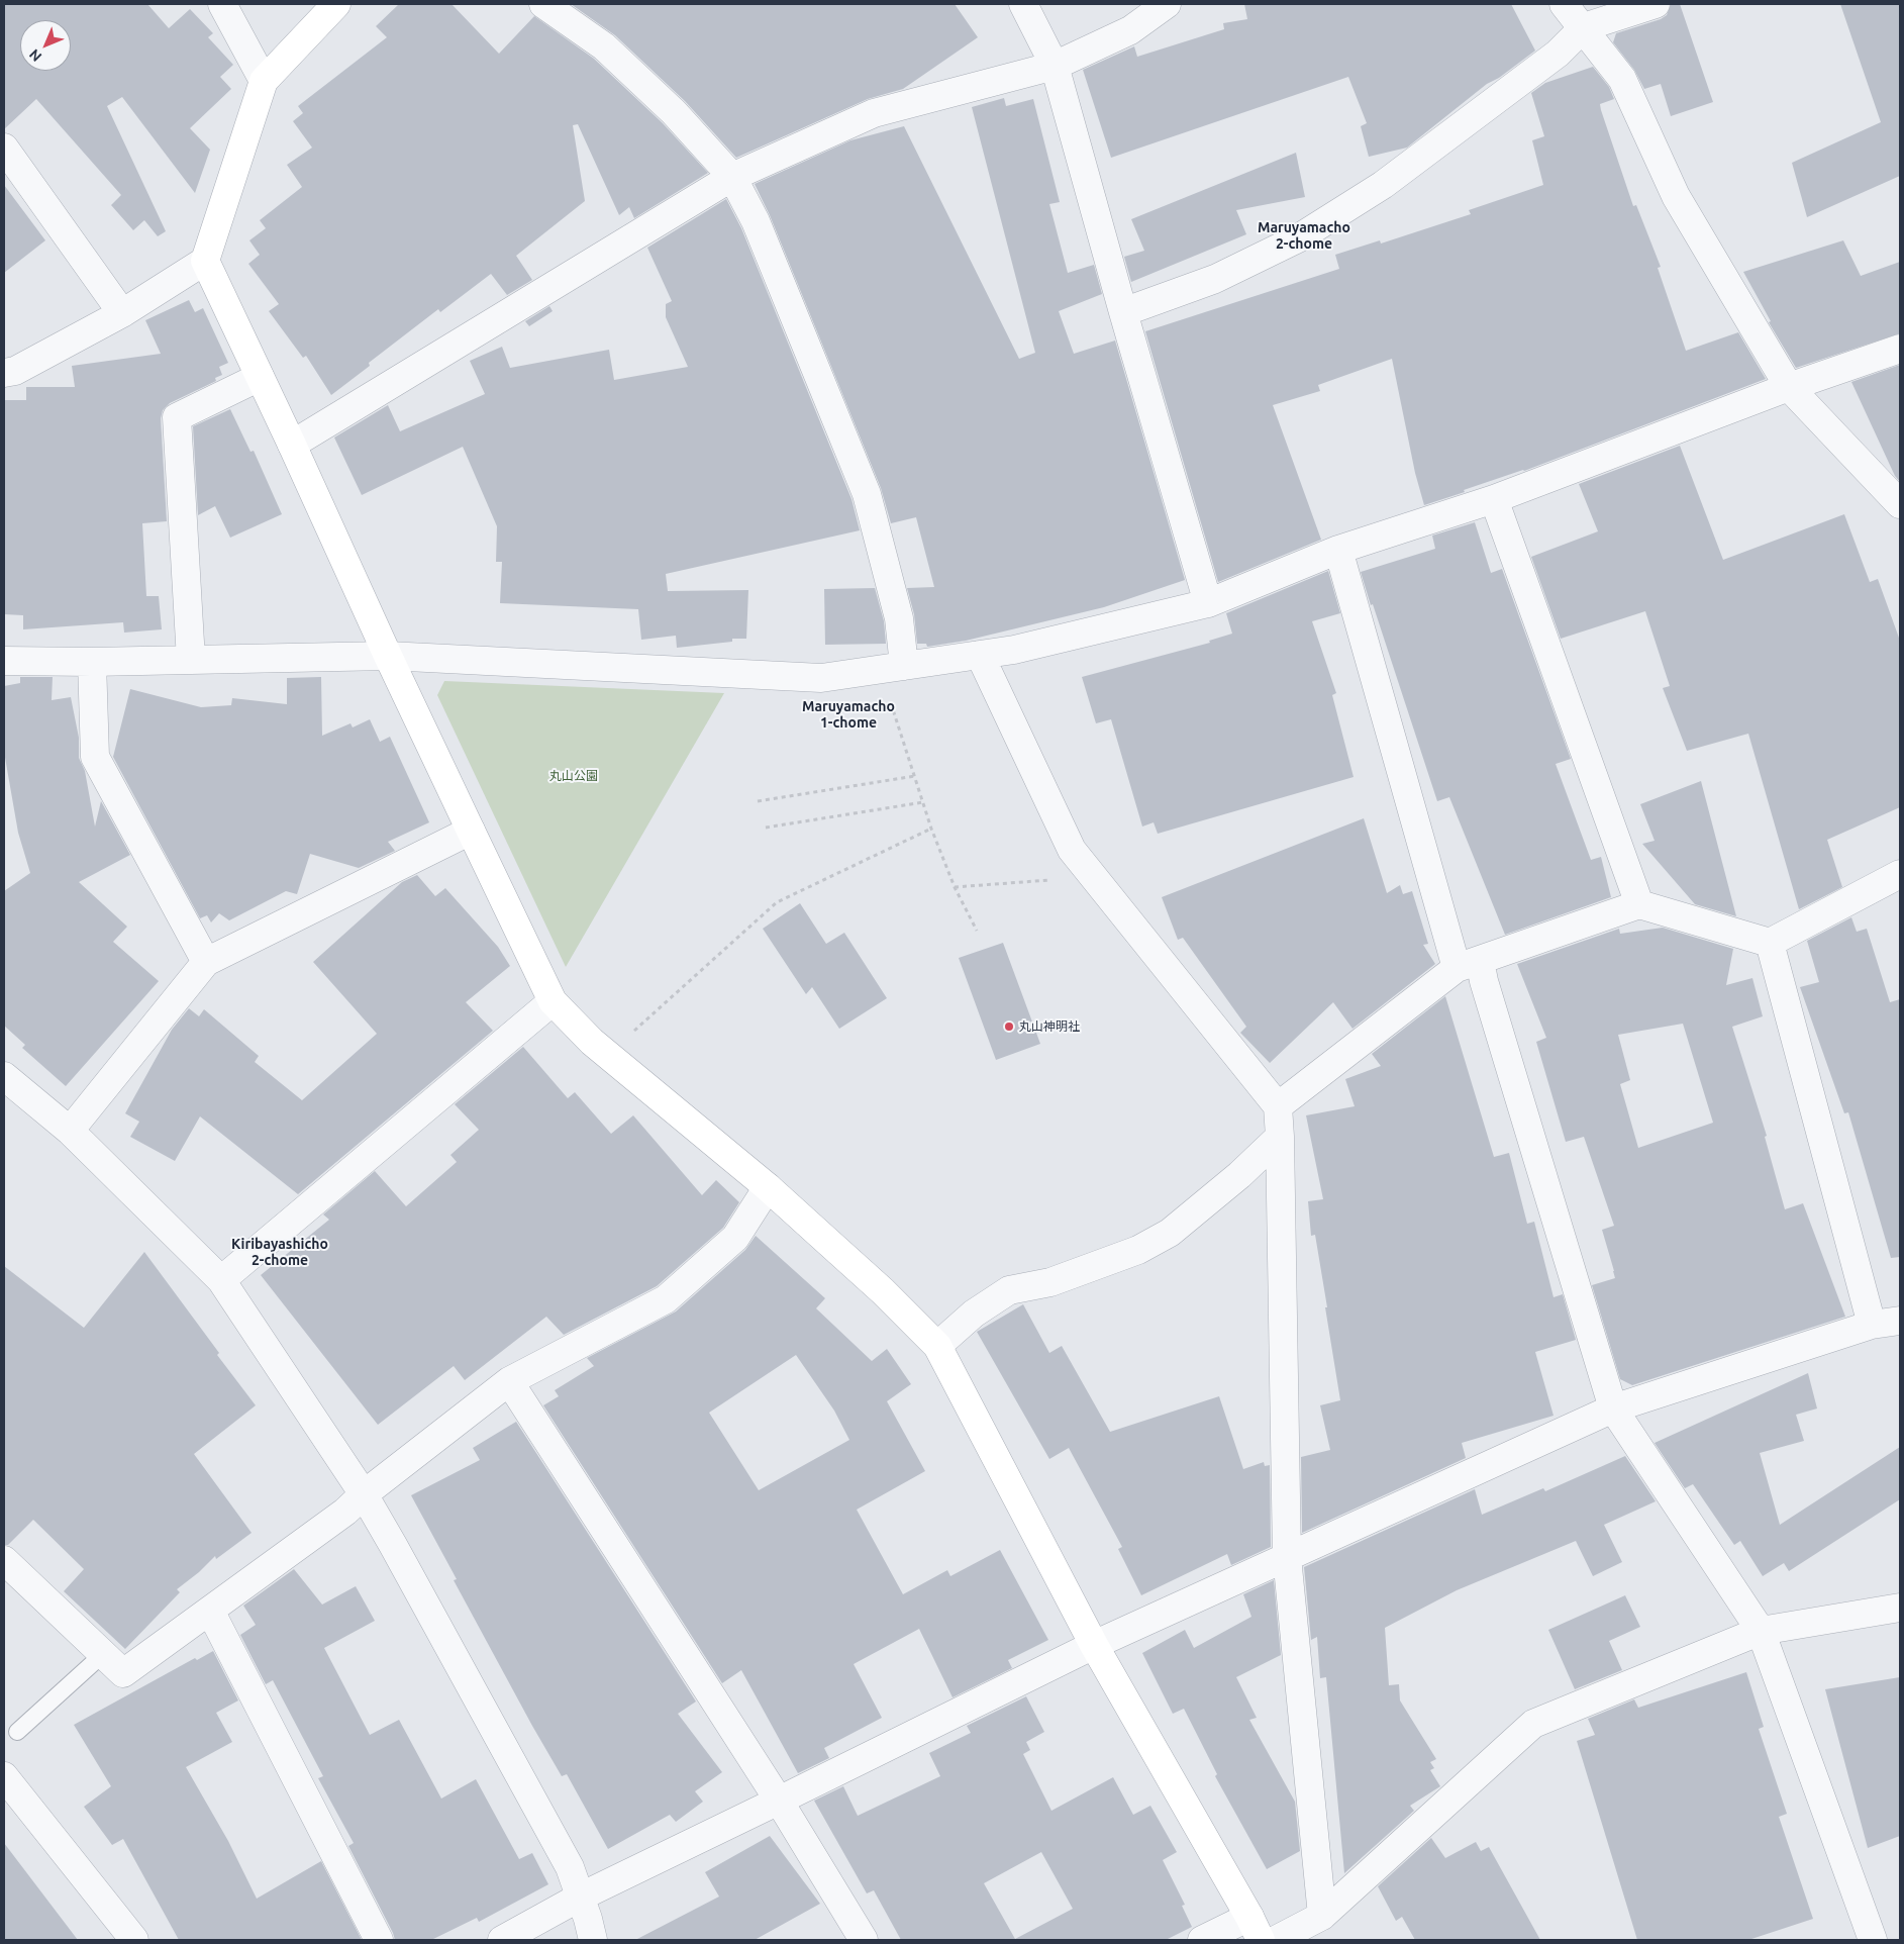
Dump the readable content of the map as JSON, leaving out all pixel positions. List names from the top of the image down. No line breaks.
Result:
{"districts":["Maruyamacho 2-chome","Maruyamacho 1-chome","Kiribayashicho 2-chome"],"parks":["丸山公園"],"places":["丸山神明社"],"north":"bottom left"}
